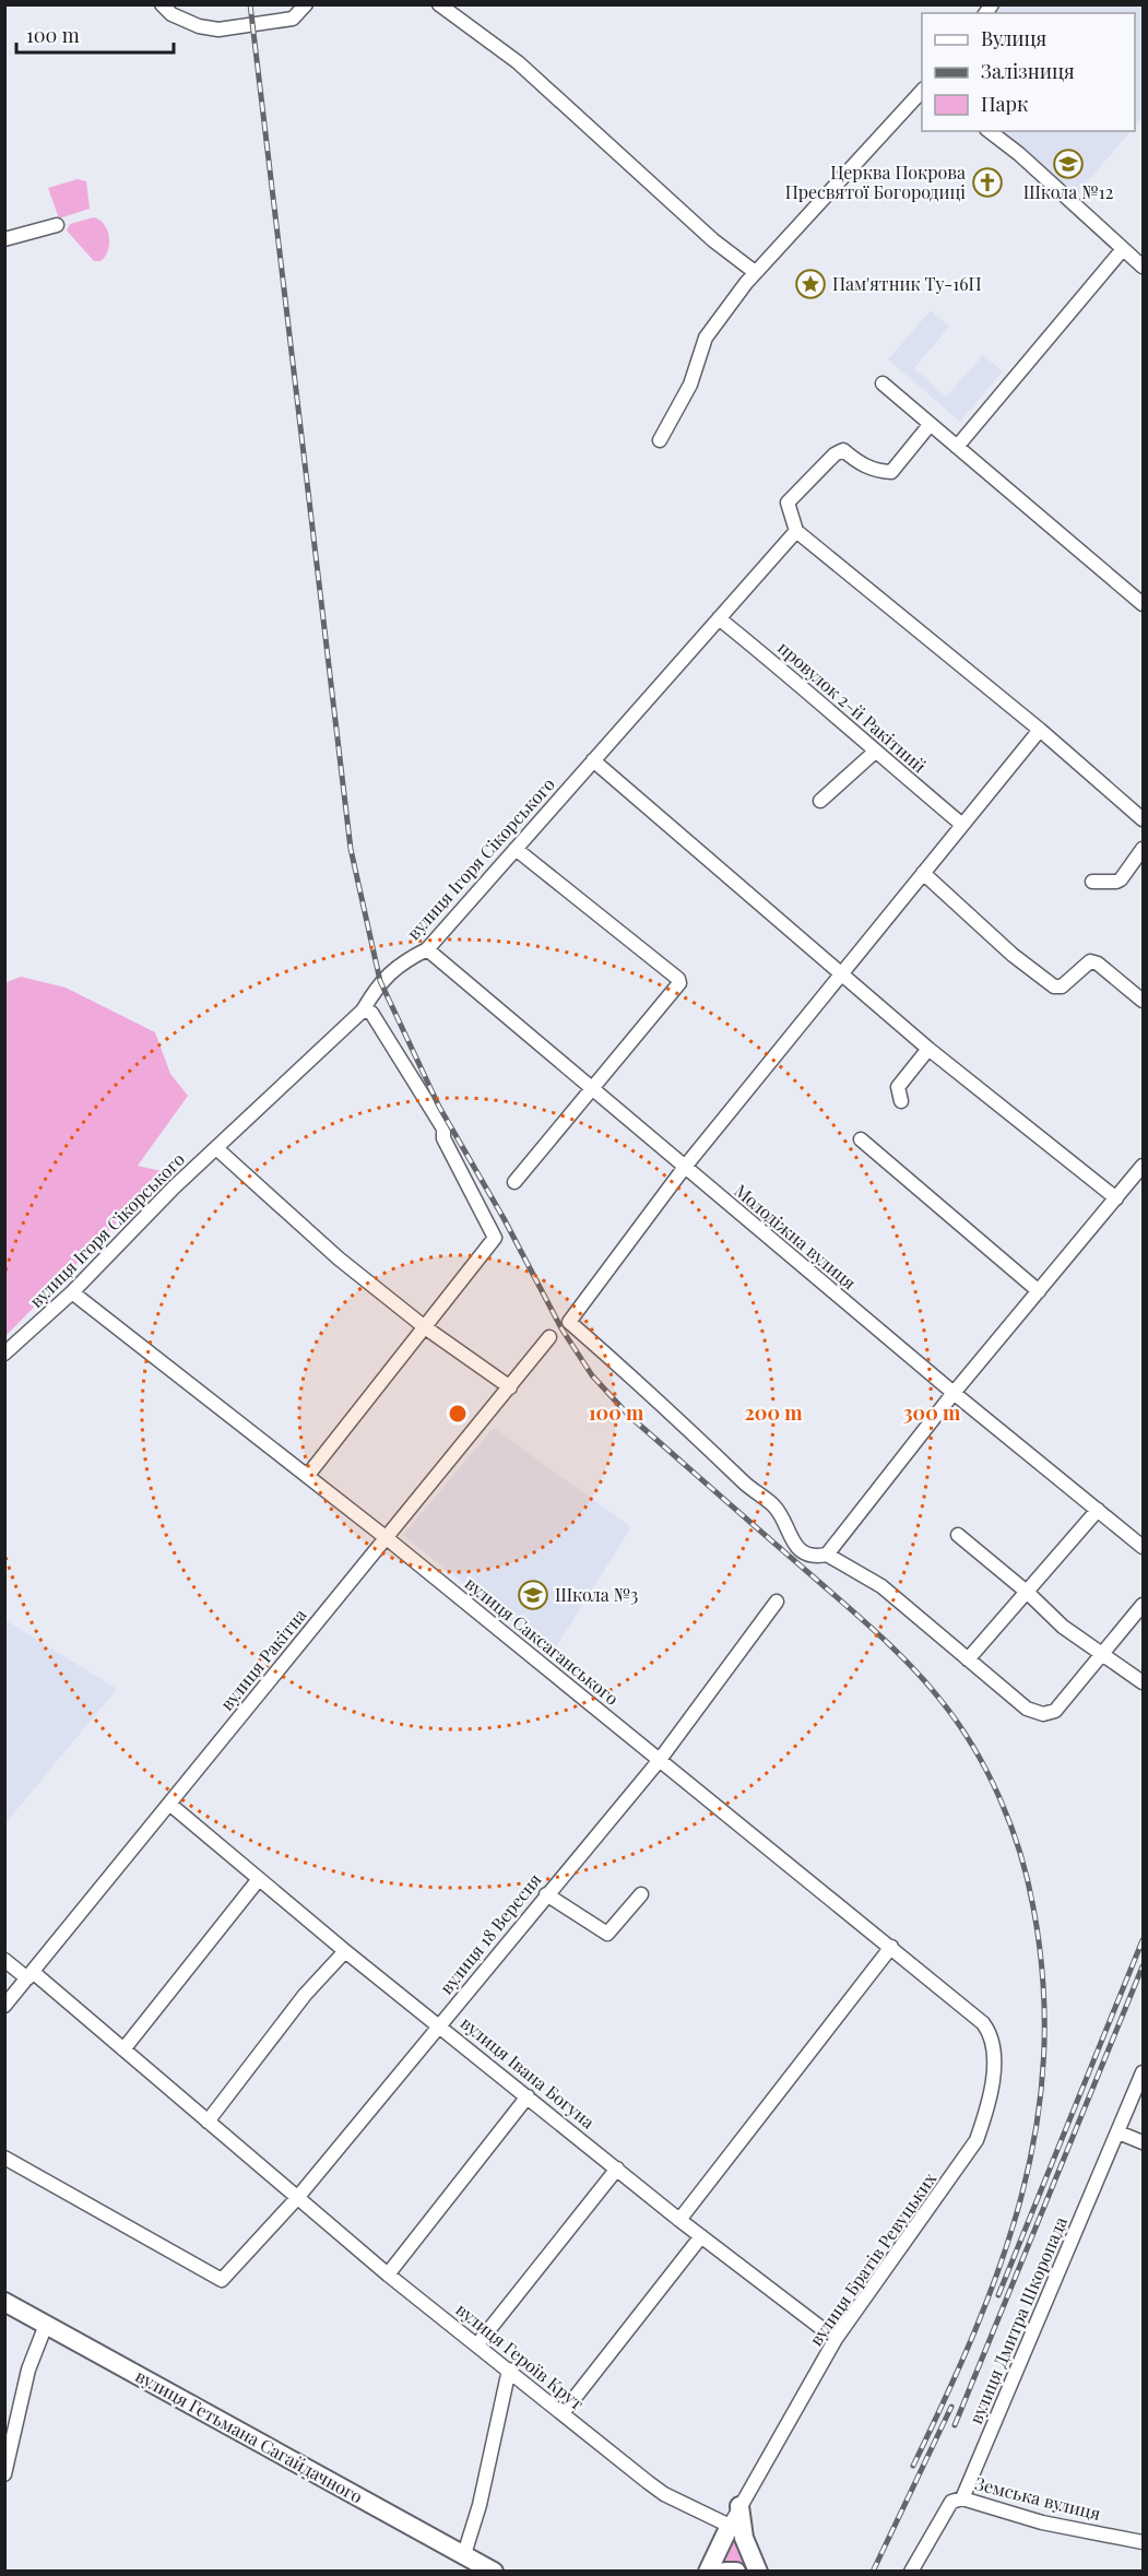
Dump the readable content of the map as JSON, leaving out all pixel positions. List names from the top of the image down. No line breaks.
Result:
{"streets":{"main road":["вулиця Гетьмана Сагайдачного"],"street":["провулок 2-й Ракітний","вулиця Ігоря Сікорського","Молодіжна вулиця","вулиця Саксаганського","вулиця Ракітна","вулиця 18 Вересня","вулиця Івана Богуна","вулиця Братів Ревуцьких","вулиця Дмитра Шкоропада","вулиця Героїв Крут","Земська вулиця"]},"crossings":[["провулок 2-й Ракітний","вулиця Ігоря Сікорського"],["вулиця Ігоря Сікорського","Молодіжна вулиця"],["вулиця Ігоря Сікорського","вулиця Саксаганського"],["вулиця Саксаганського","вулиця Ракітна"],["вулиця Саксаганського","вулиця 18 Вересня"],["вулиця Саксаганського","вулиця Братів Ревуцьких"],["вулиця Ракітна","вулиця Івана Богуна"],["вулиця Ракітна","вулиця Героїв Крут"],["вулиця 18 Вересня","вулиця Івана Богуна"],["вулиця 18 Вересня","вулиця Героїв Крут"],["вулиця Івана Богуна","вулиця Братів Ревуцьких"],["вулиця Братів Ревуцьких","вулиця Героїв Крут"],["вулиця Дмитра Шкоропада","Земська вулиця"]],"places":{"school or university":["Школа №12","Школа №3"],"church":["Церква Покрова Пресвятої Богородиці"],"place":["Пам'ятник Ту-16П"]},"legend":["Вулиця","Залізниця","Парк"],"scale_bar":"100 m","rings":["100 m","200 m","300 m"]}
